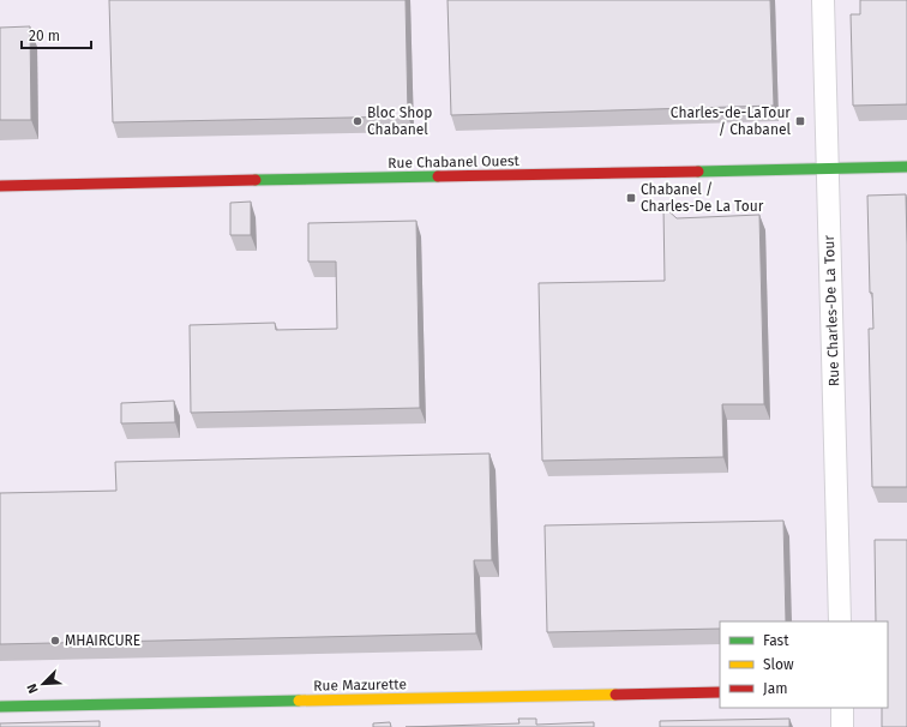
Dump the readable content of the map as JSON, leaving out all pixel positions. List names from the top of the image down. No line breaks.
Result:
{"streets":{"street":["Rue Chabanel Ouest","Rue Charles-De La Tour","Rue Mazurette"]},"crossings":[["Rue Chabanel Ouest","Rue Charles-De La Tour"]],"places":{"other":["Bloc Shop Chabanel","MHAIRCURE"],"transit":["Charles-de-LaTour / Chabanel","Chabanel / Charles-De La Tour"]},"legend":["Fast","Slow","Jam"],"scale_bar":"20 m","north":"bottom left"}
